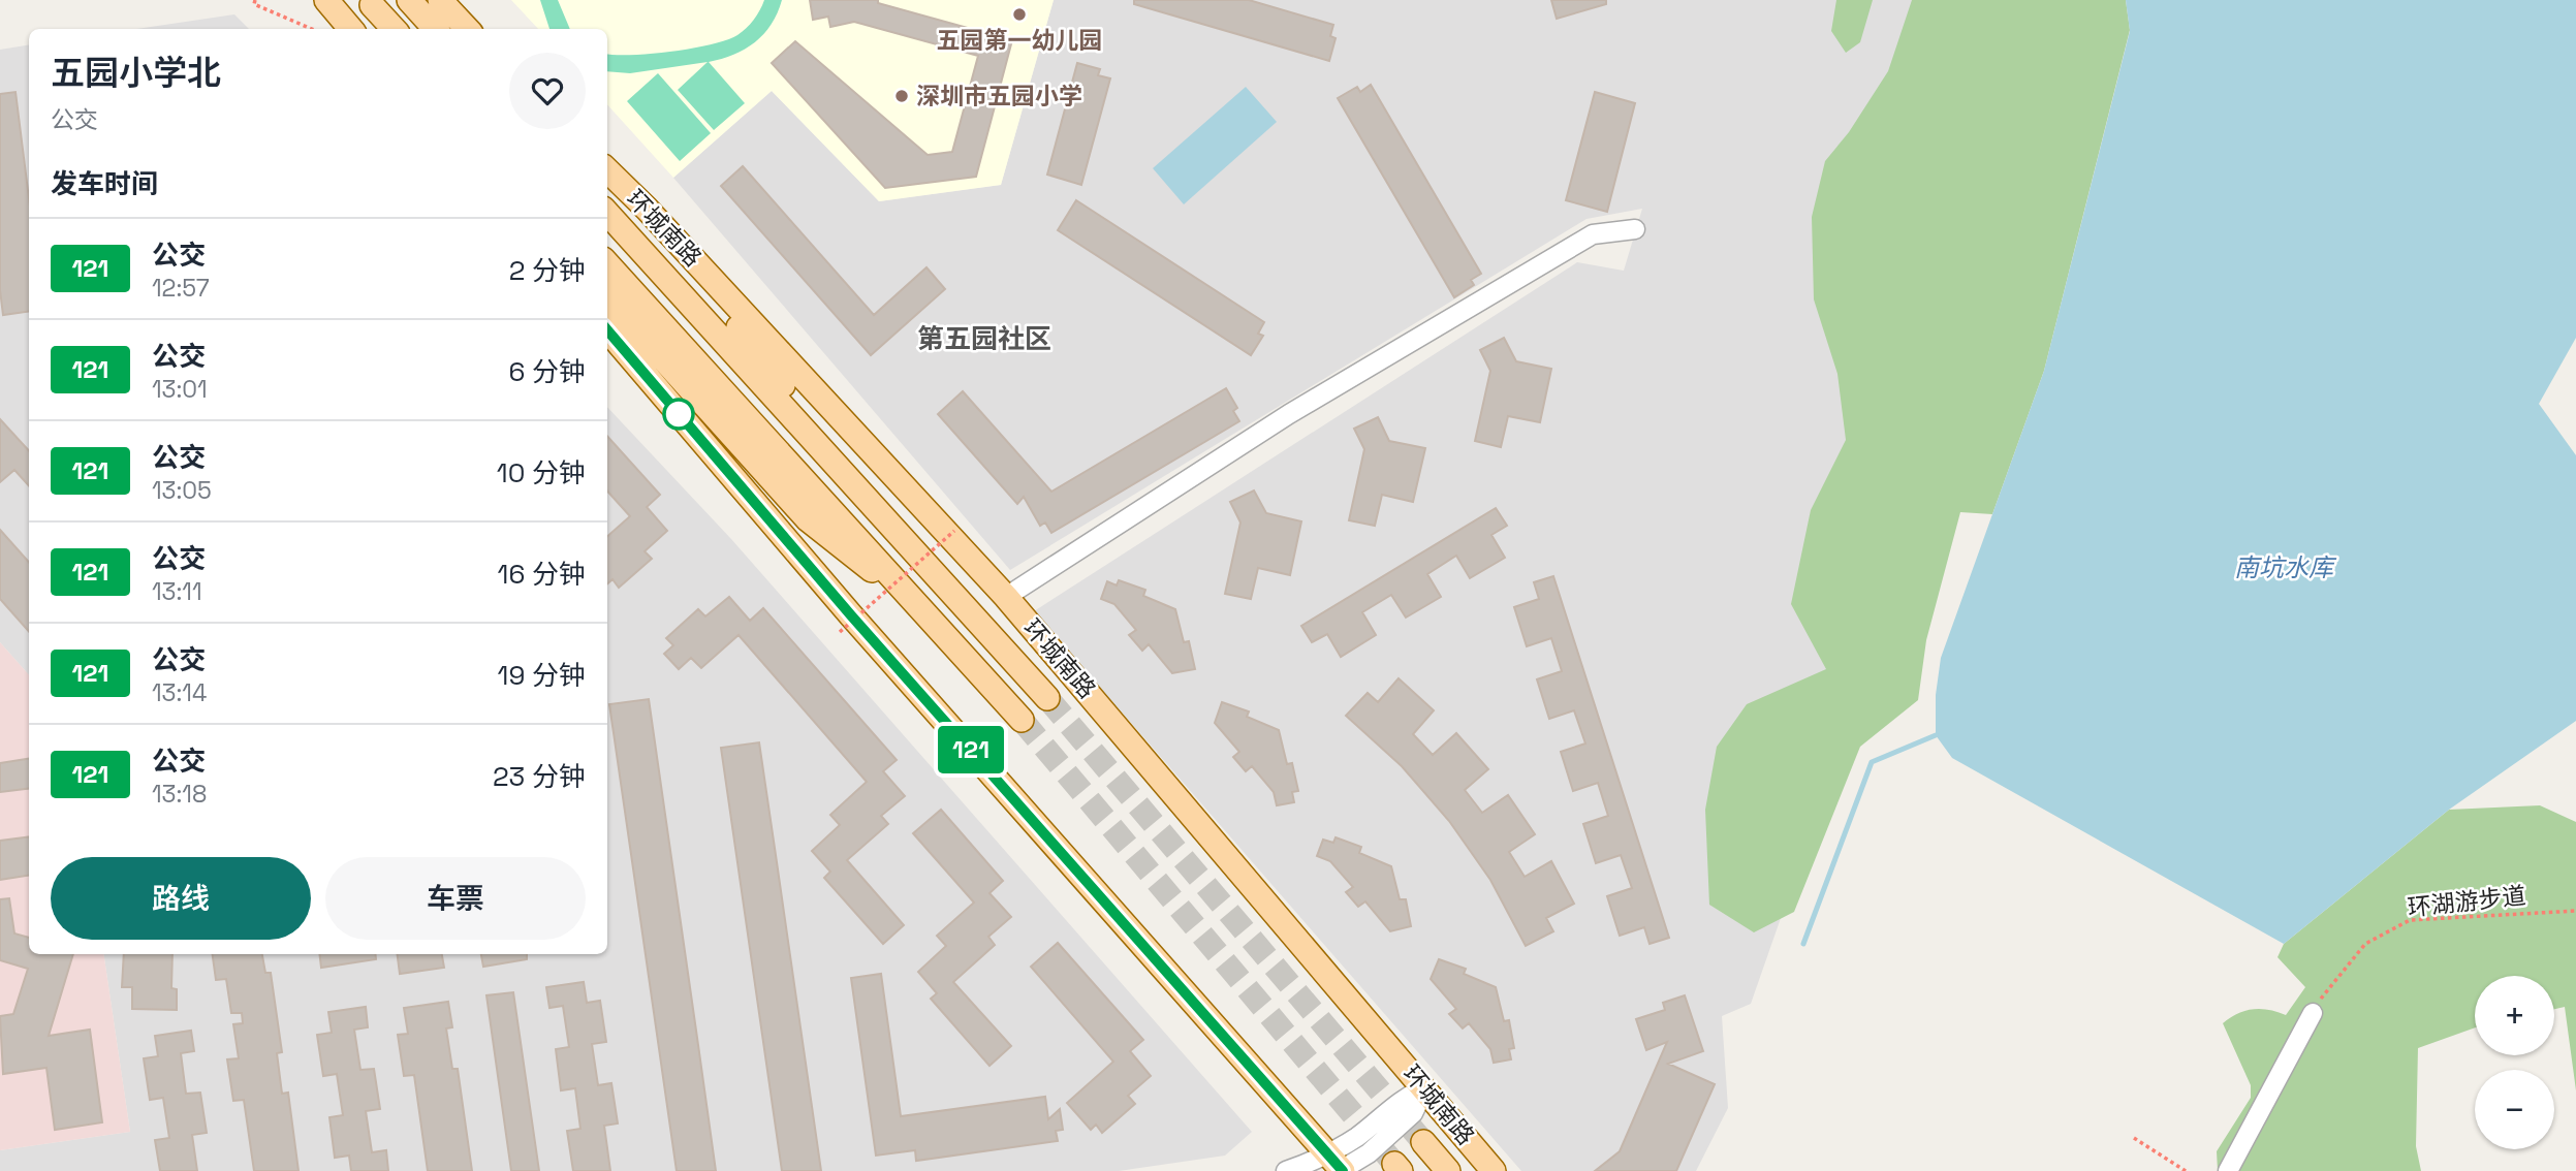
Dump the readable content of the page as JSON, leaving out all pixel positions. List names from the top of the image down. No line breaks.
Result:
{"streets":{"main road":["环城南路"],"path":["环湖游步道"]},"districts":["第五园社区"],"water":["南坑水库"],"places":["五园第一幼儿园","深圳市五园小学"],"lines":["bus line 121"],"page":{"on_map":"121","heading":[["五园小学北","公交"],"发车时间"],"list":[{"mark":"121","name":"公交","note":"12:57","value":"2 分钟"},{"mark":"121","name":"公交","note":"13:01","value":"6 分钟"},{"mark":"121","name":"公交","note":"13:05","value":"10 分钟"},{"mark":"121","name":"公交","note":"13:11","value":"16 分钟"},{"mark":"121","name":"公交","note":"13:14","value":"19 分钟"},{"mark":"121","name":"公交","note":"13:18","value":"23 分钟"}],"buttons":["路线","车票"],"map_buttons":["+","−"]}}
